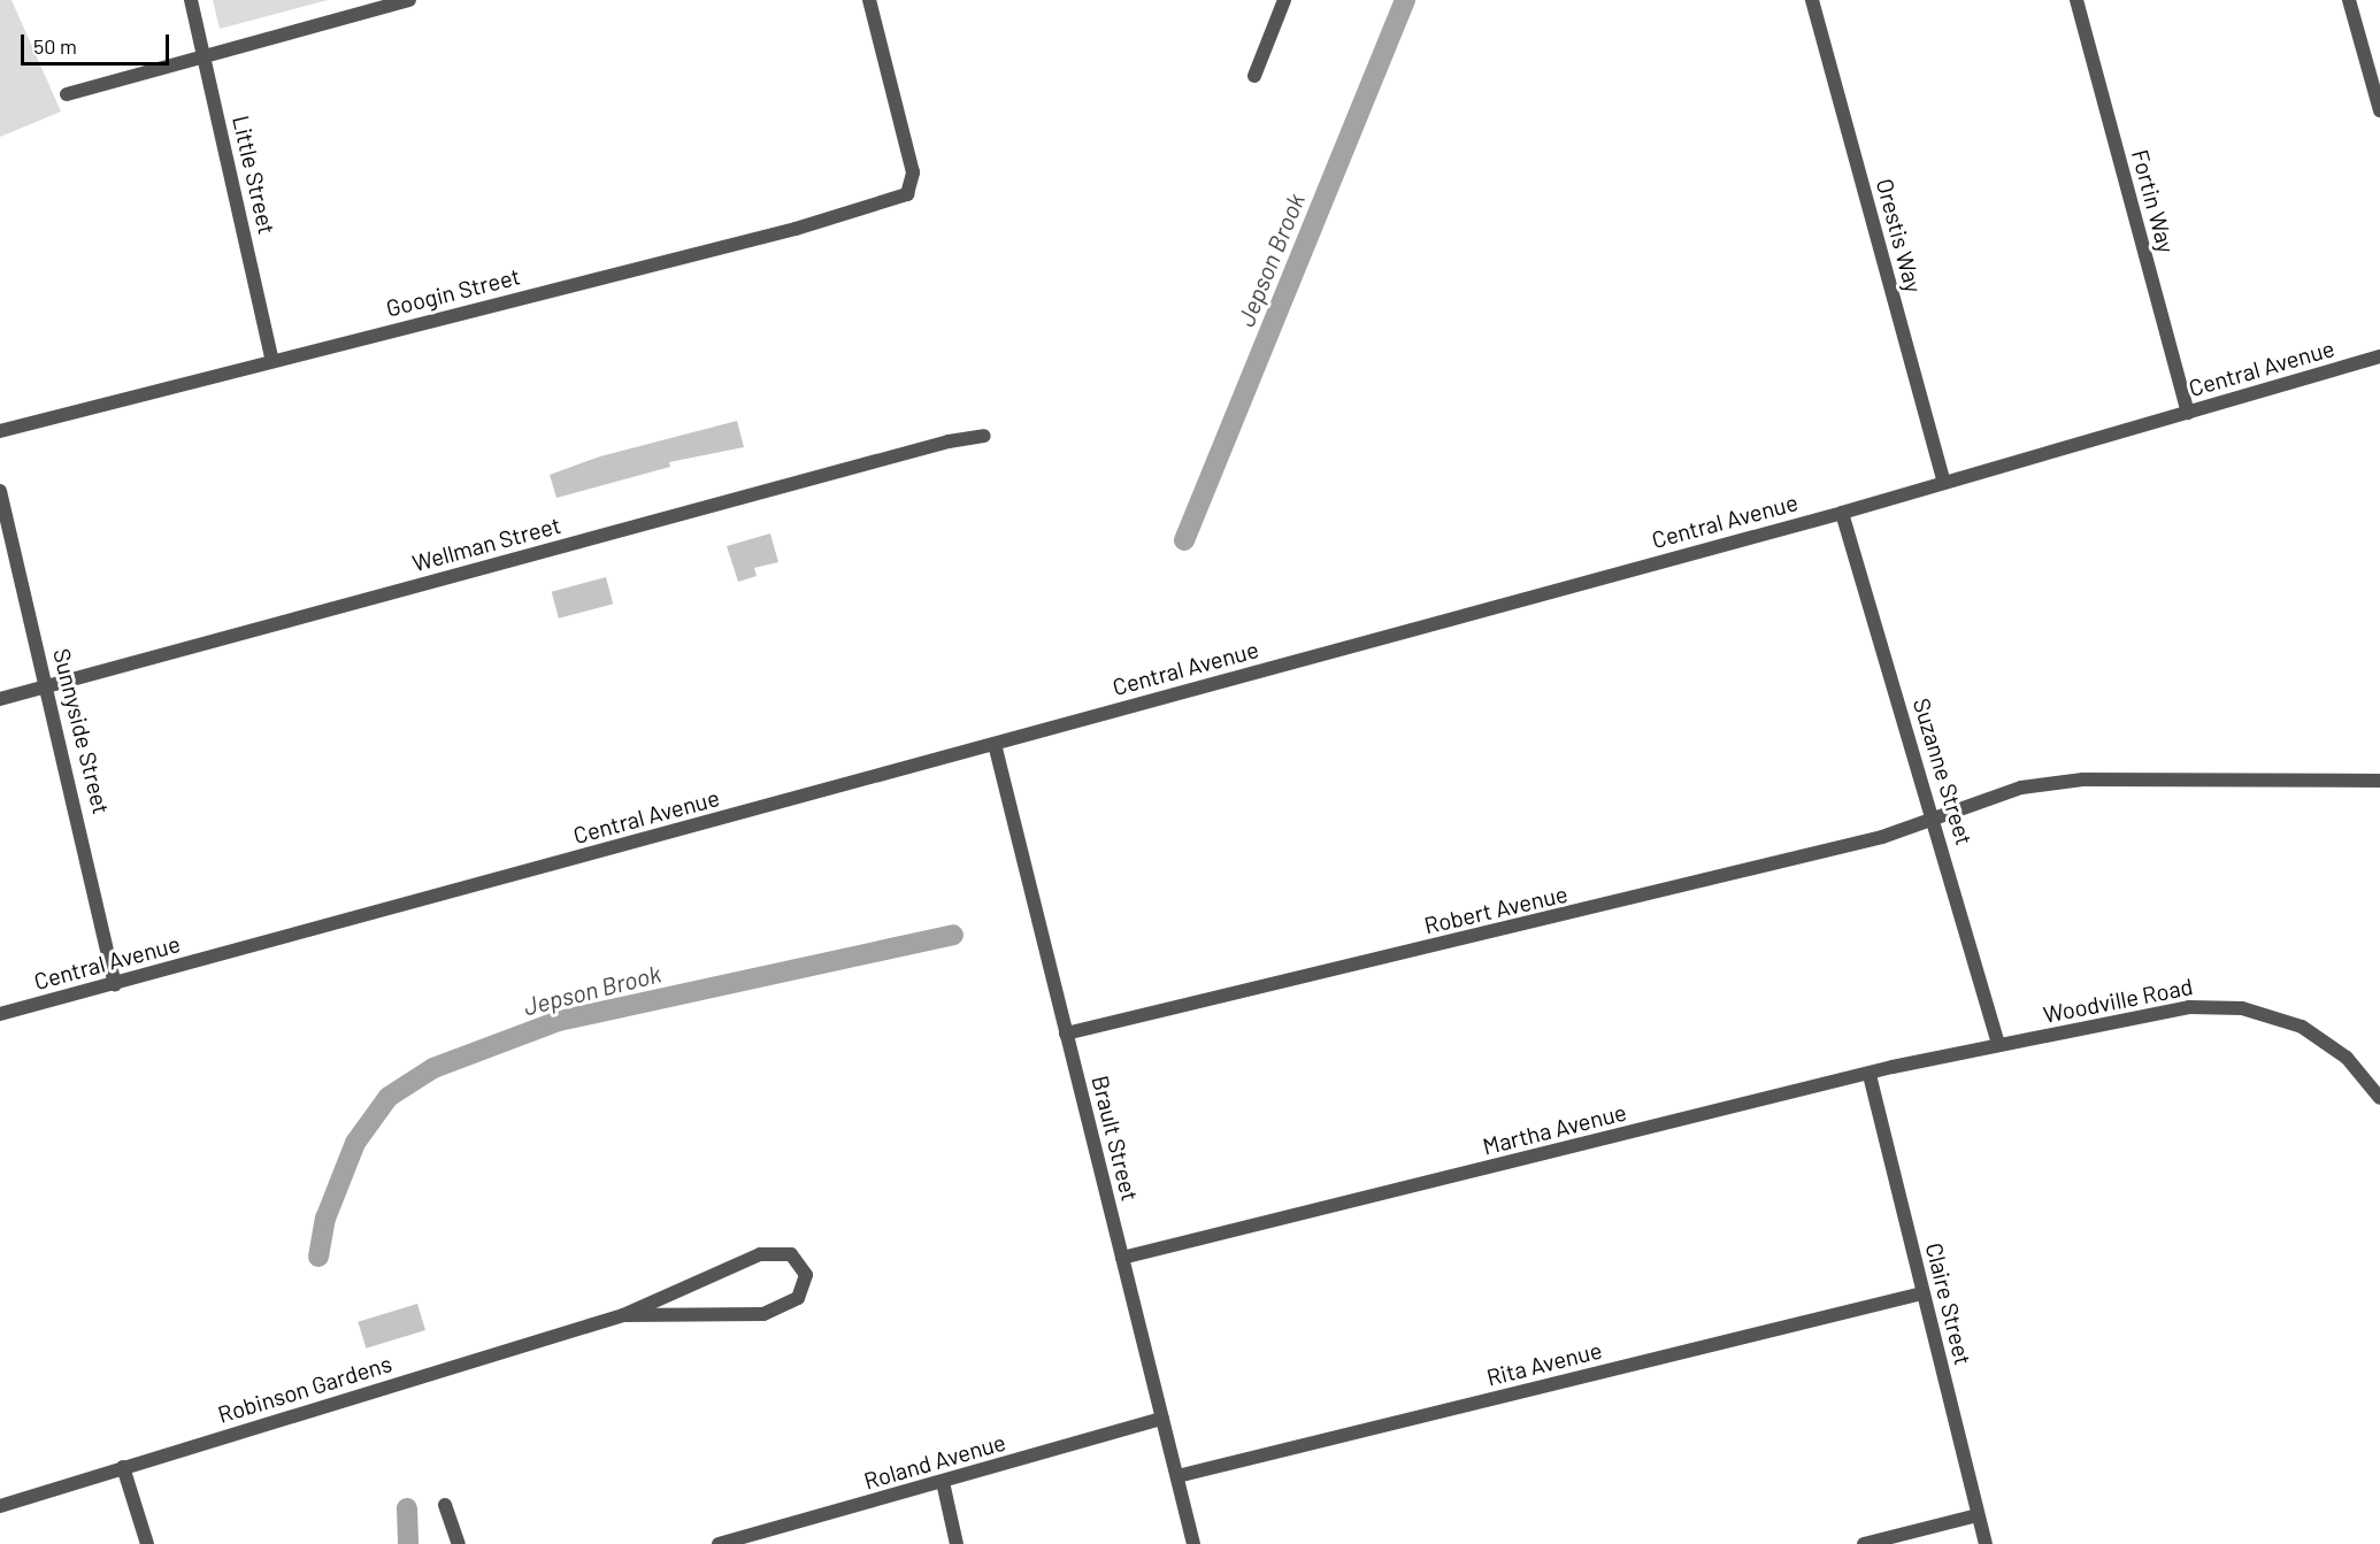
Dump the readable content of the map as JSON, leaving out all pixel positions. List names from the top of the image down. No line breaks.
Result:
{"streets":{"street":["Little Street","Fortin Way","Orestis Way","Googin Street","Central Avenue","Wellman Street","Sunnyside Street","Suzanne Street","Robert Avenue","Woodville Road","Martha Avenue","Brault Street","Claire Street","Rita Avenue","Robinson Gardens","Roland Avenue"]},"crossings":[["Little Street","Googin Street"],["Fortin Way","Central Avenue"],["Orestis Way","Central Avenue"],["Central Avenue","Sunnyside Street"],["Central Avenue","Suzanne Street"],["Central Avenue","Brault Street"],["Wellman Street","Sunnyside Street"],["Suzanne Street","Robert Avenue"],["Suzanne Street","Woodville Road"],["Suzanne Street","Martha Avenue"],["Robert Avenue","Brault Street"],["Woodville Road","Martha Avenue"],["Martha Avenue","Brault Street"],["Martha Avenue","Claire Street"],["Brault Street","Rita Avenue"],["Brault Street","Roland Avenue"],["Claire Street","Rita Avenue"]],"water":["Jepson Brook"],"scale_bar":"50 m"}
